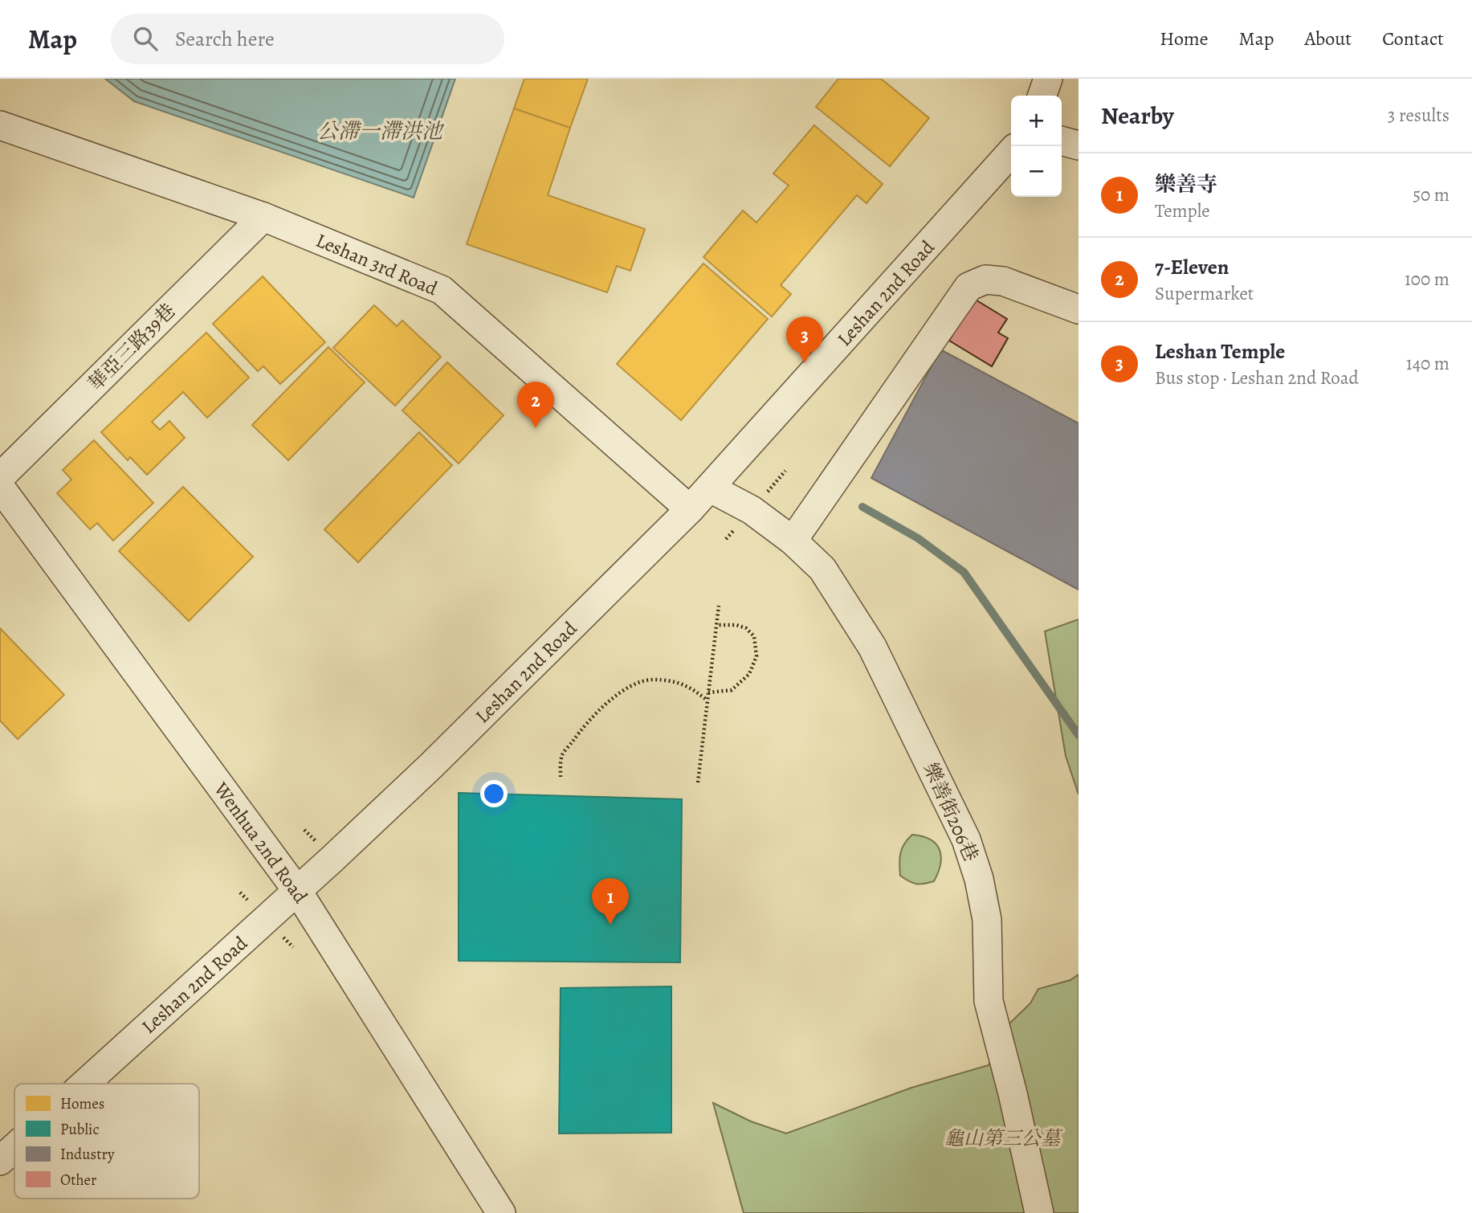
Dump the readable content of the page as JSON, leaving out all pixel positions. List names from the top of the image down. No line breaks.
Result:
{"streets":{"street":["Leshan 3rd Road","Leshan 2nd Road","華亞三路39巷","樂善街206巷","Wenhua 2nd Road"]},"crossings":[["Leshan 3rd Road","Leshan 2nd Road"],["Leshan 3rd Road","華亞三路39巷"],["Leshan 2nd Road","樂善街206巷"],["Leshan 2nd Road","Wenhua 2nd Road"]],"water":["公滯一滯洪池"],"parks":["龜山第三公墓"],"legend":["Homes","Public","Industry","Other"],"page":{"header":"Map","search":"Search here","nav":["Home","Map","About","Contact"],"heading":["Nearby","3 results"],"map_buttons":["+","−"],"list":[{"mark":"1","name":"樂善寺","note":"Temple","value":"50 m"},{"mark":"2","name":"7-Eleven","note":"Supermarket","value":"100 m"},{"mark":"3","name":"Leshan Temple","note":"Bus stop · Leshan 2nd Road","value":"140 m"}],"pins":["3","2","1"]}}
